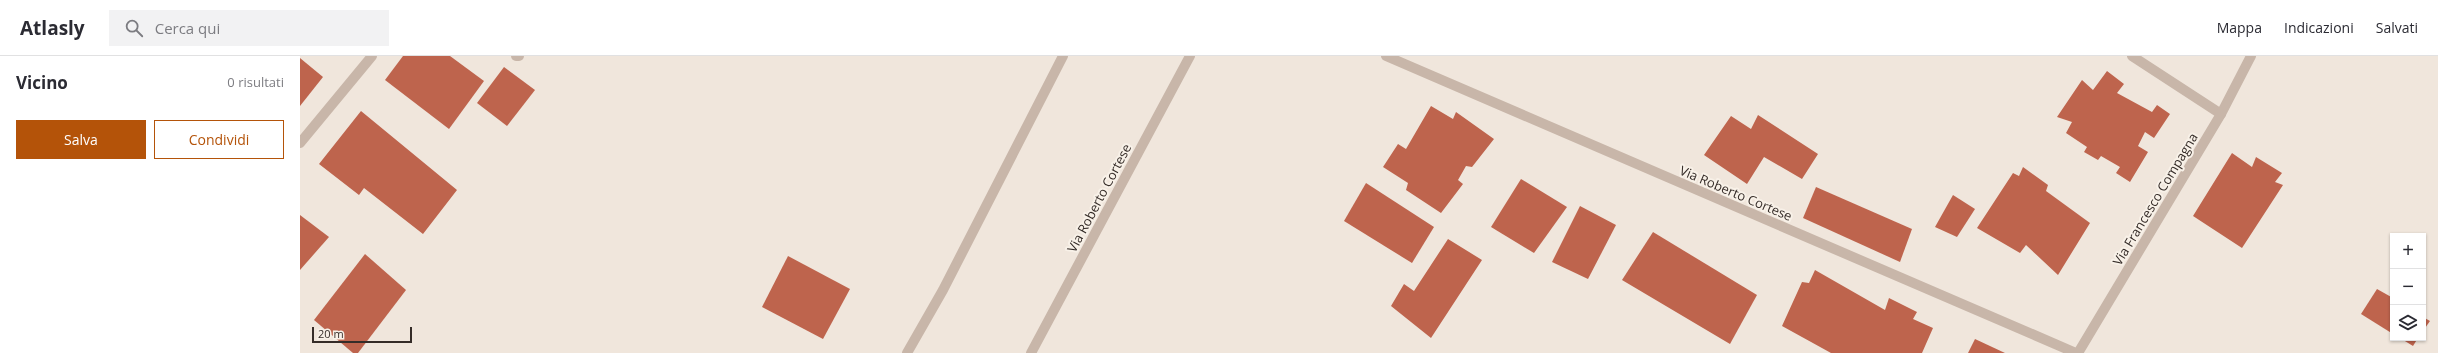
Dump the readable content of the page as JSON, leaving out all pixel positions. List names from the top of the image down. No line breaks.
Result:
{"streets":{"street":["Via Roberto Cortese","Via Francesco Compagna"]},"crossings":[["Via Roberto Cortese","Via Francesco Compagna"]],"scale_bar":"20 m","page":{"header":"Atlasly","search":"Cerca qui","nav":["Mappa","Indicazioni","Salvati"],"heading":["Vicino","0 risultati"],"buttons":["Salva","Condividi"],"map_buttons":["+","−"],"scale":"20 m"}}
